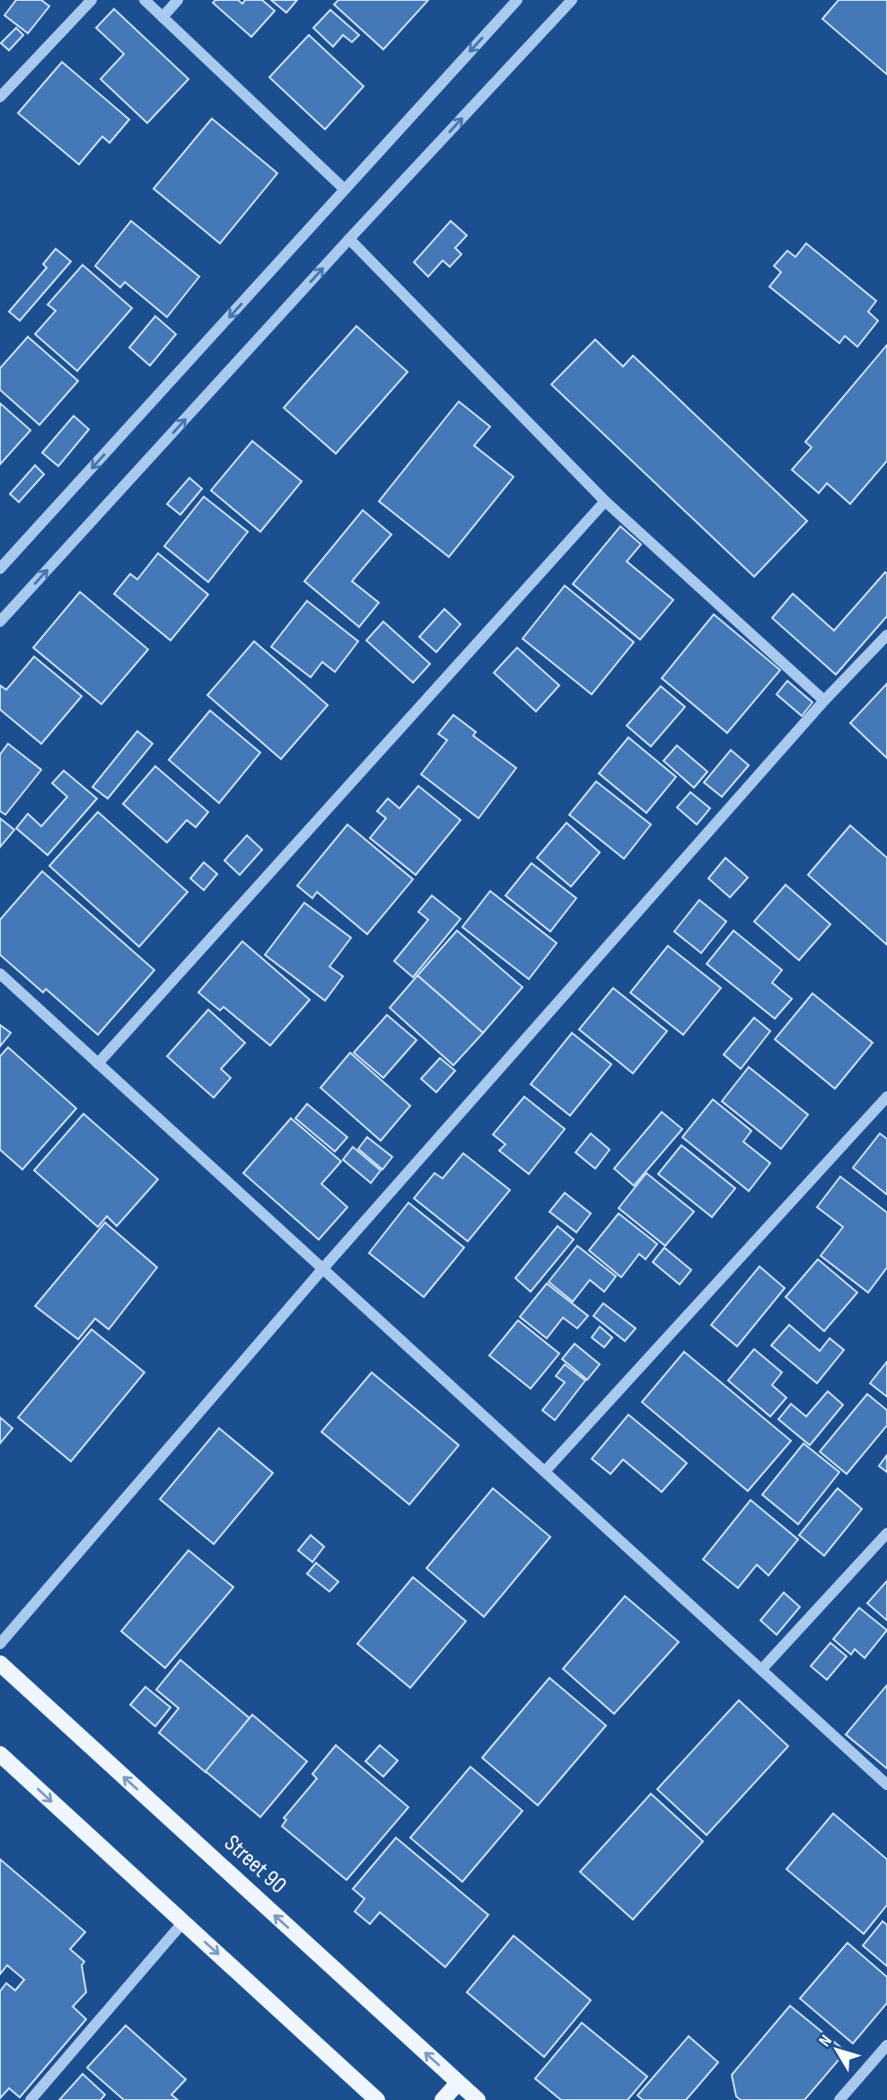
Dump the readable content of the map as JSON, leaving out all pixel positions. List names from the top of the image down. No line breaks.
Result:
{"streets":{"main road":["Street 90"]},"north":"top left"}
